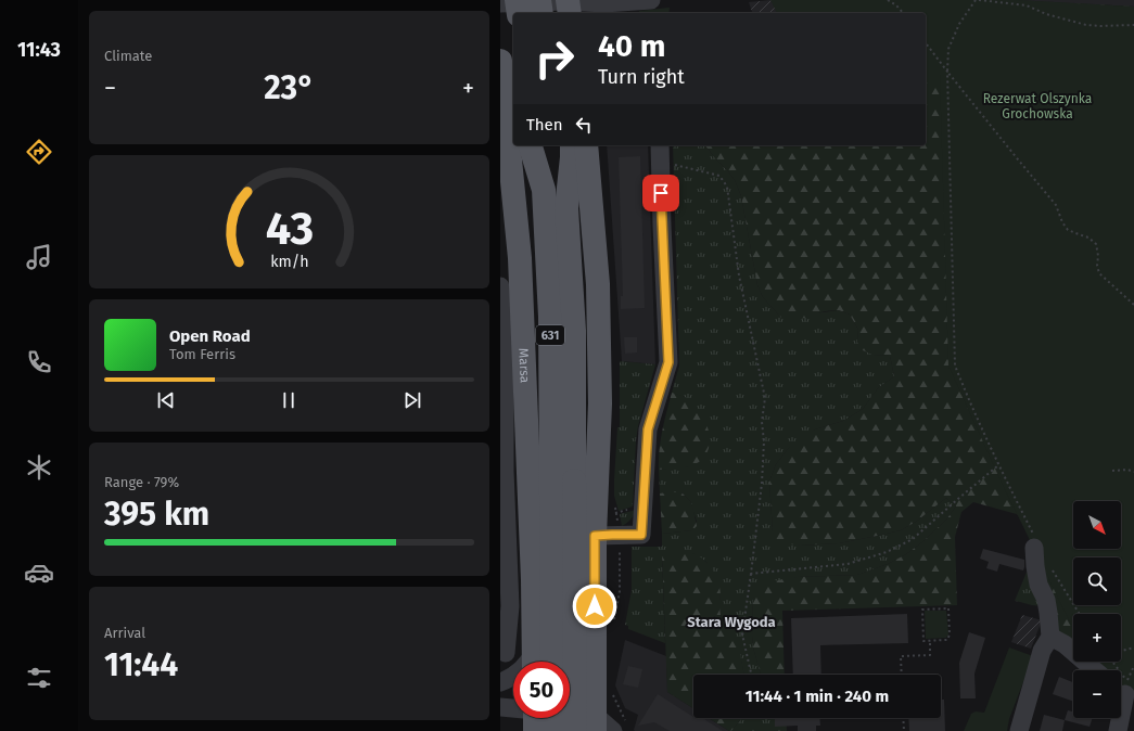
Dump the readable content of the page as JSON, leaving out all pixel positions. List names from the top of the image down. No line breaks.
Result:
{"streets":{"main road":["631","Marsa"]},"districts":["Stara Wygoda"],"parks":["Rezerwat Olszynka Grochowska"],"north":"bottom right","page":{"tabs":"11:43","tile":["Climate",["Range · 79%","395 km"],["Arrival","11:44"]],"turn":["40 m","Turn right"],"heat":["−","23°","+"],"then":"Then","song":["Open Road","Tom Ferris"],"map_buttons":["+","−"],"limit":"50","trip":"11:44 · 1 min · 240 m","gauge":["43","km/h"]}}
